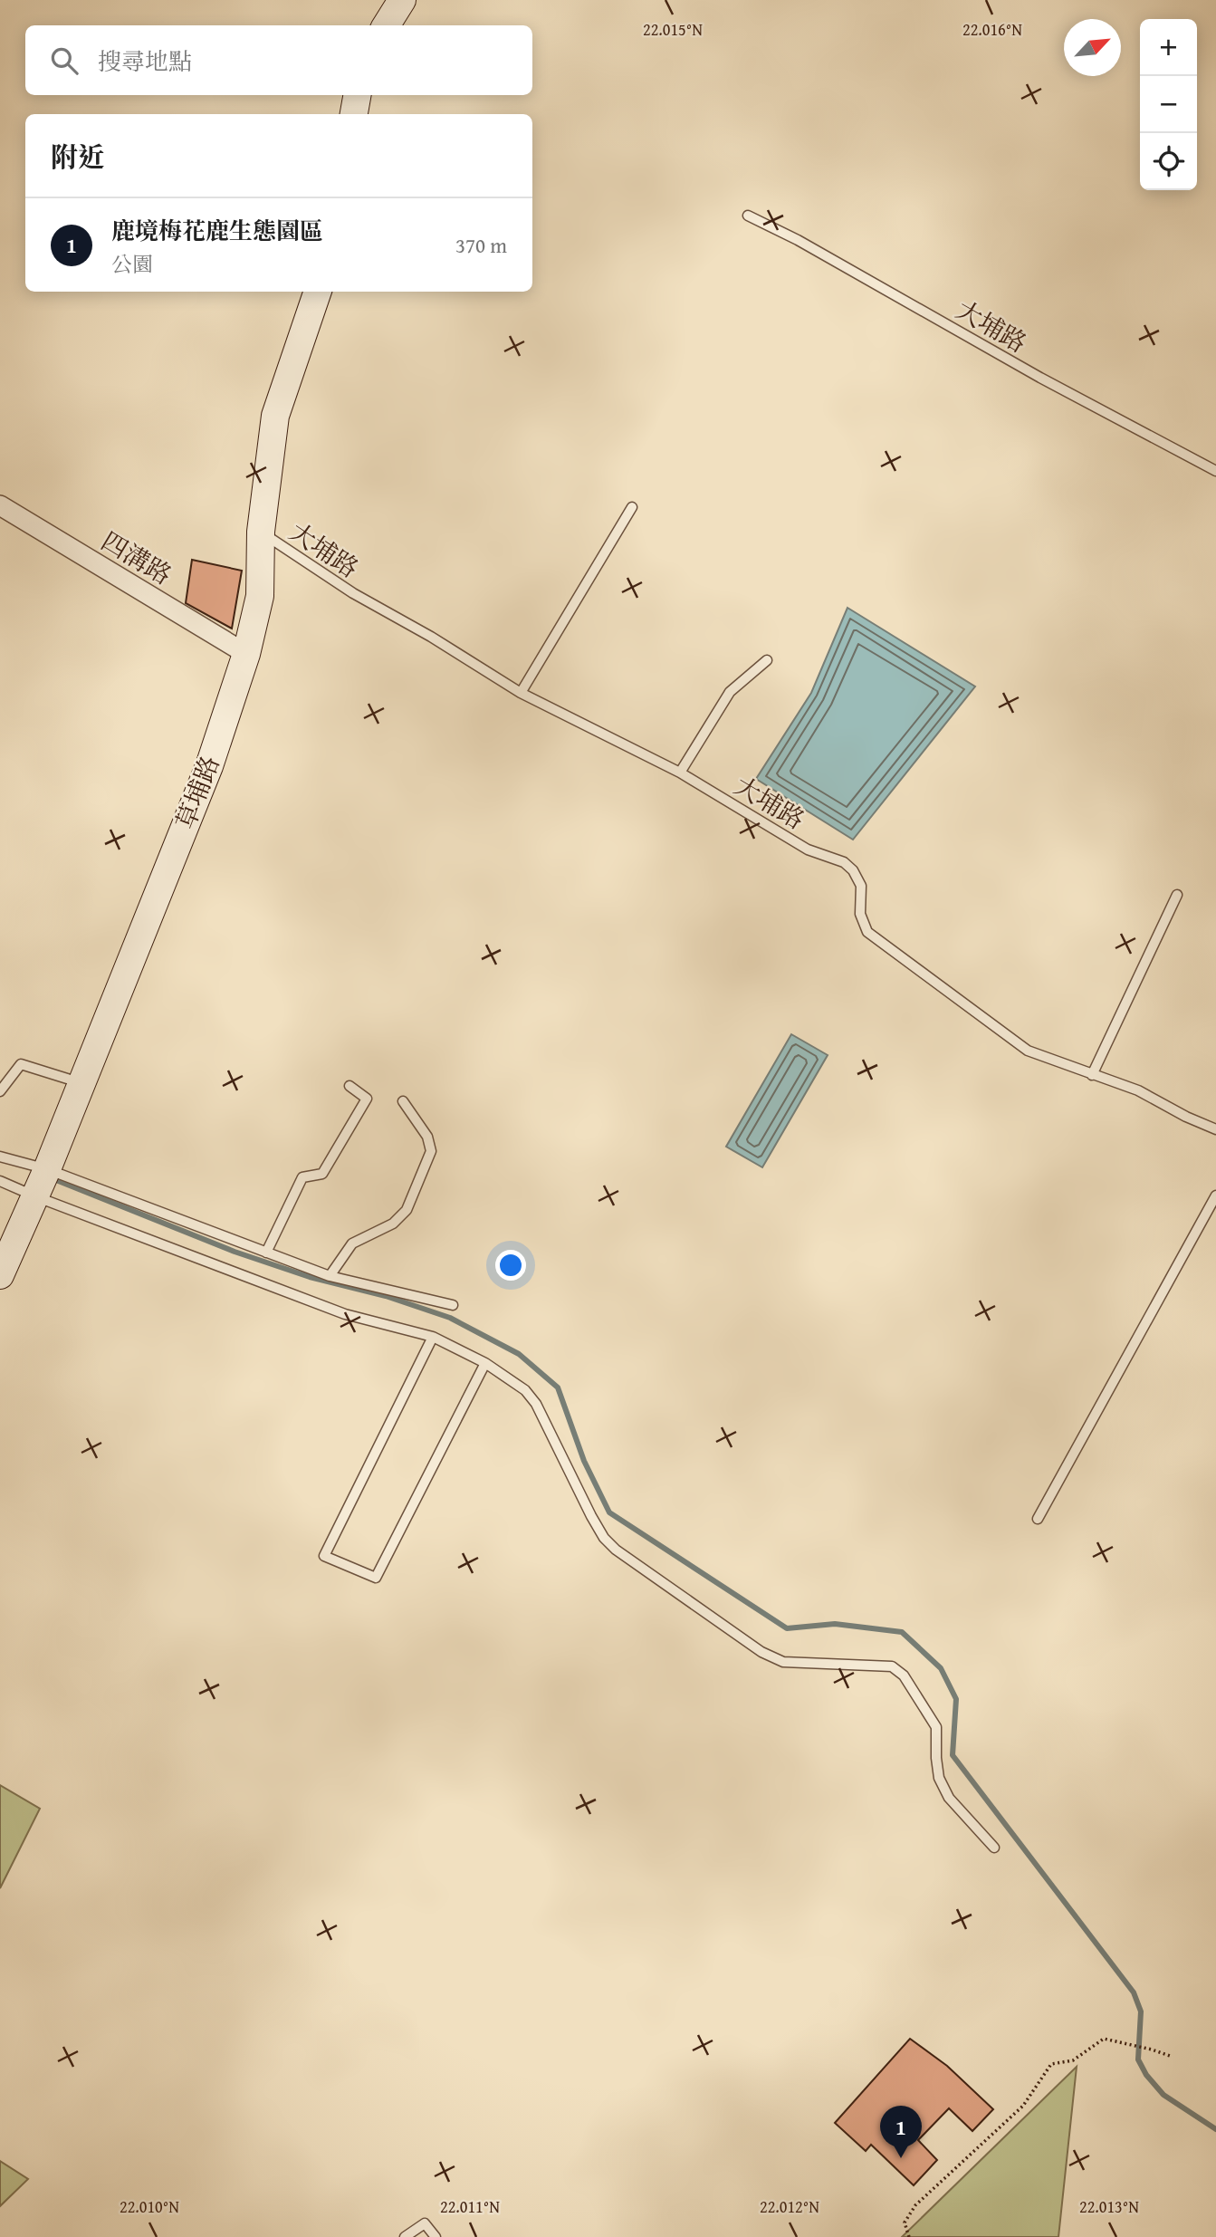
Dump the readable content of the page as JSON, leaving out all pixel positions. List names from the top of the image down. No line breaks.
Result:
{"streets":{"street":["四溝路","草埔路"],"lane":["大埔路"]},"crossings":[["大埔路","草埔路"],["四溝路","草埔路"]],"north":"top right","page":{"map_buttons":["+","−"],"search":"搜尋地點","heading":"附近","list":[{"mark":"1","name":"鹿境梅花鹿生態園區","note":"公園","value":"370 m"}],"pins":"1"},"coordinates":["22.015°N","22.016°N","22.010°N","22.011°N","22.012°N","22.013°N"]}
